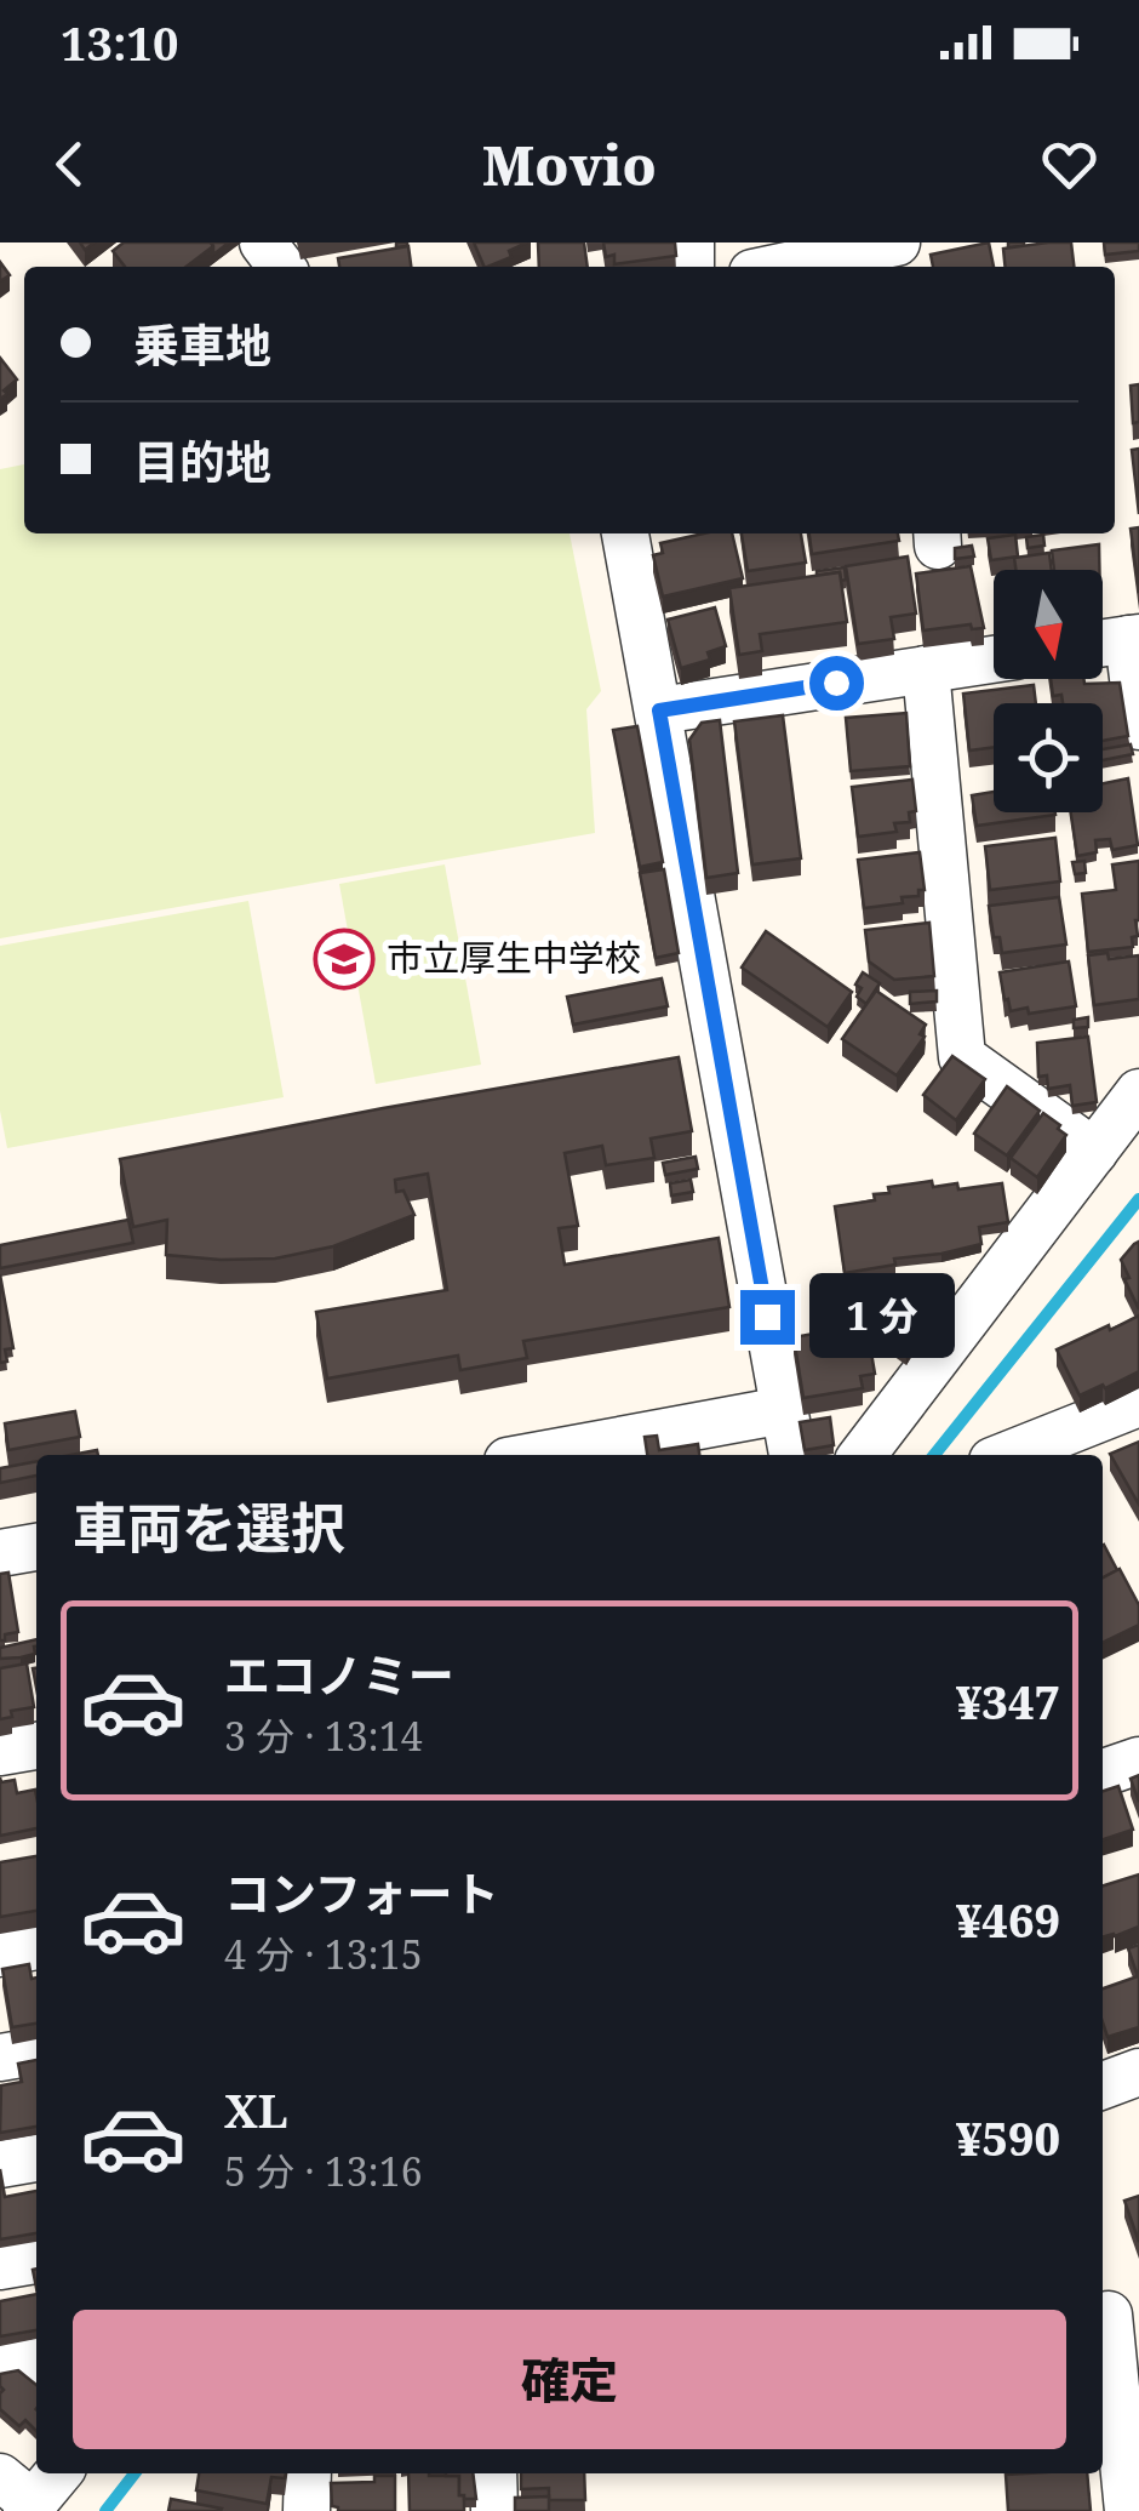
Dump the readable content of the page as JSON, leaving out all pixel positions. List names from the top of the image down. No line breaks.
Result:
{"places":{"school or university":["市立厚生中学校"]},"north":"bottom","page":{"status":"13:10","header":"Movio","banner":["乗車地","目的地"],"bubble":"1 分","heading":"車両を選択","list":[{"name":"エコノミー","note":"3 分 · 13:14","value":"¥347"},{"name":"コンフォート","note":"4 分 · 13:15","value":"¥469"},{"name":"XL","note":"5 分 · 13:16","value":"¥590"}],"buttons":"確定"}}
